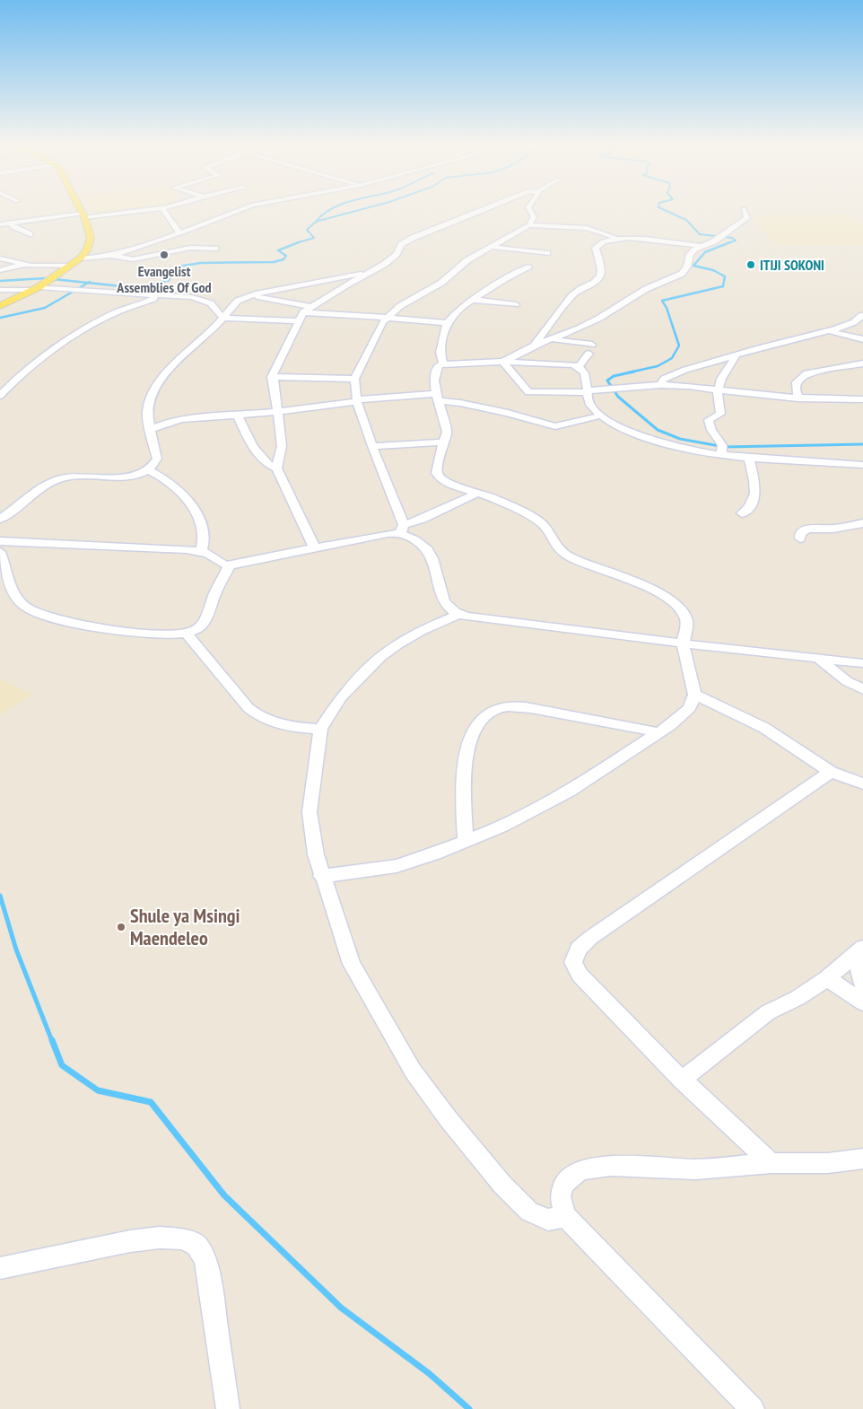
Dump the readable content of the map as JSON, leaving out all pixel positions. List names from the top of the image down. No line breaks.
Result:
{"places":["Evangelist Assemblies Of God","ITIJI SOKONI","Shule ya Msingi Maendeleo"]}
